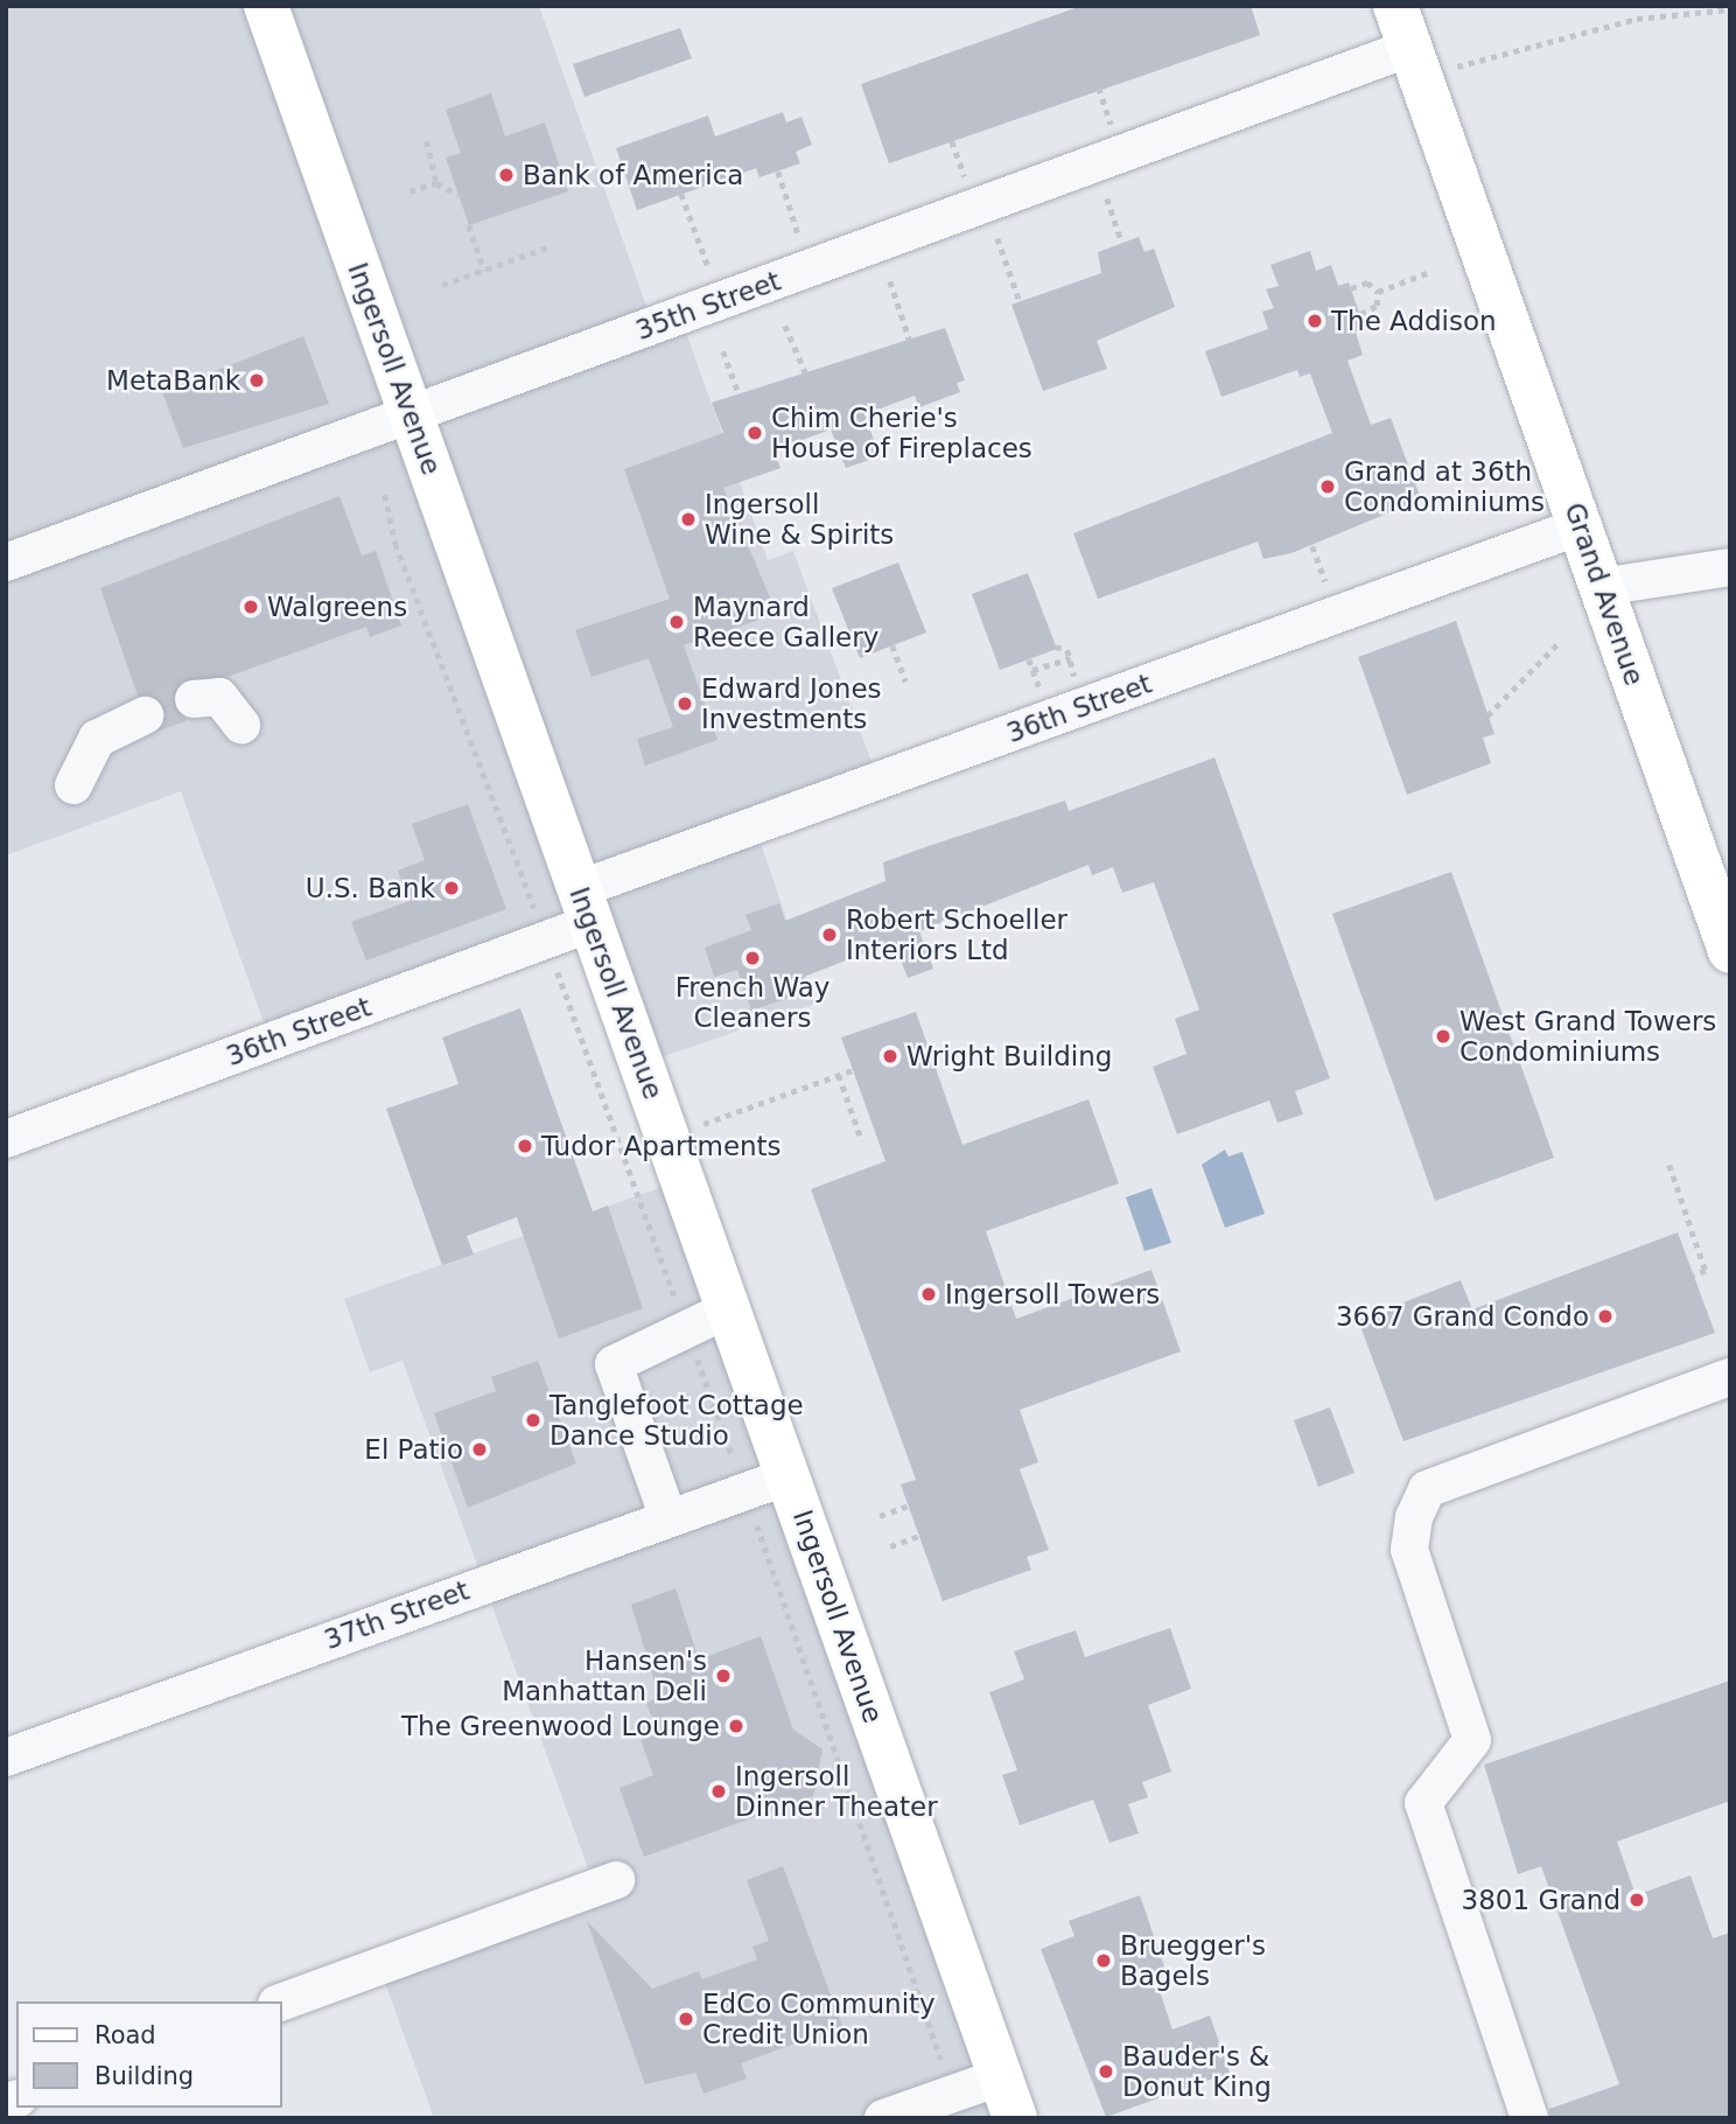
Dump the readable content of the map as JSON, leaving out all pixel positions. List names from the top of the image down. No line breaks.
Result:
{"streets":{"main road":["Ingersoll Avenue","Grand Avenue"],"street":["35th Street","36th Street","37th Street"]},"crossings":[["35th Street","Ingersoll Avenue"],["35th Street","Grand Avenue"],["Ingersoll Avenue","36th Street"],["Ingersoll Avenue","37th Street"],["Grand Avenue","36th Street"]],"places":["Bank of America","The Addison","MetaBank","Chim Cherie's House of Fireplaces","Grand at 36th Condominiums","Ingersoll Wine & Spirits","Walgreens","Maynard Reece Gallery","Edward Jones Investments","U.S. Bank","Robert Schoeller Interiors Ltd","French Way Cleaners","West Grand Towers Condominiums","Wright Building","Tudor Apartments","Ingersoll Towers","3667 Grand Condo","Tanglefoot Cottage Dance Studio","El Patio","Hansen's Manhattan Deli","The Greenwood Lounge","Ingersoll Dinner Theater","3801 Grand","Bruegger's Bagels","EdCo Community Credit Union","Bauder's & Donut King"],"legend":["Road","Building"]}
